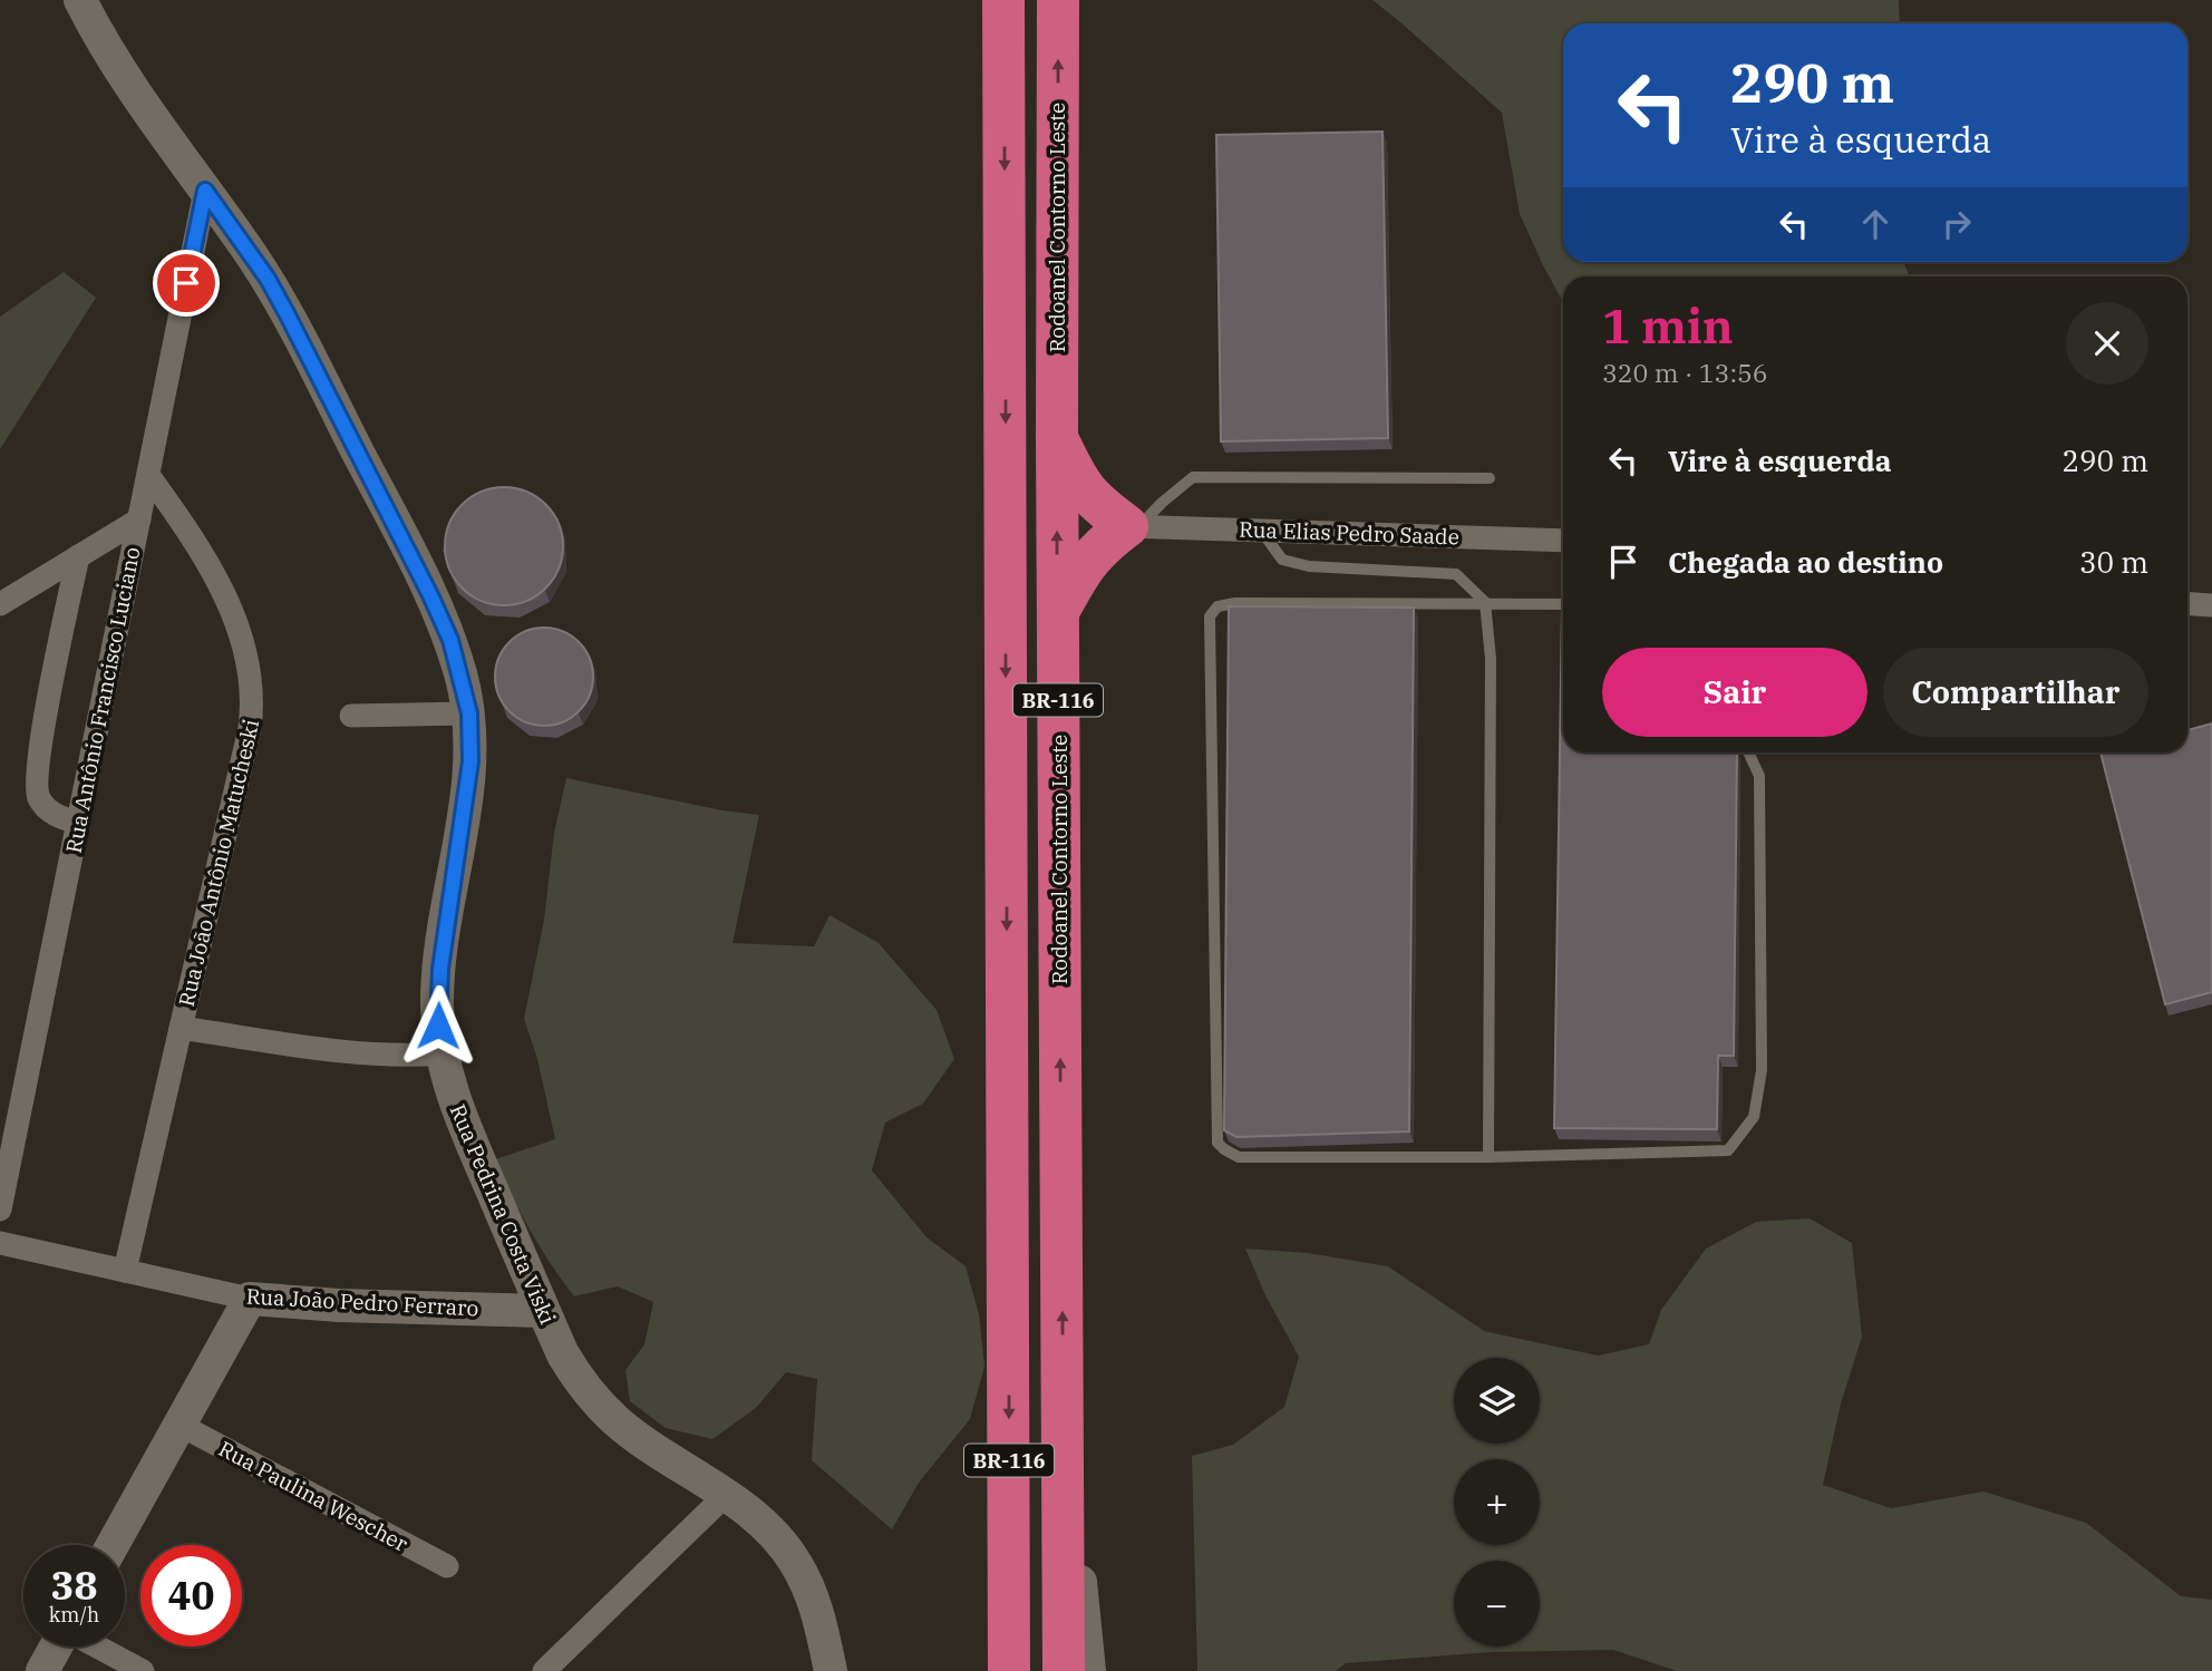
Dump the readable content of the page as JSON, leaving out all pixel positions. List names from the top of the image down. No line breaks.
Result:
{"streets":{"highway":["Rodoanel Contorno Leste","BR-116"],"street":["Rua Elias Pedro Saade","Rua Antônio Francisco Luciano","Rua João Antônio Matucheski","Rua Pedrina Costa Viski","Rua João Pedro Ferraro","Rua Paulina Wescher"]},"crossings":[["Rua Antônio Francisco Luciano","Rua João Antônio Matucheski"],["Rua Antônio Francisco Luciano","Rua Pedrina Costa Viski"],["Rua João Antônio Matucheski","Rua João Pedro Ferraro"],["Rua Pedrina Costa Viski","Rua João Pedro Ferraro"]],"page":{"turn":["290 m","Vire à esquerda"],"heading":["1 min","320 m · 13:56"],"list":[{"name":"Vire à esquerda","value":"290 m"},{"name":"Chegada ao destino","value":"30 m"}],"buttons":["Sair","Compartilhar"],"map_buttons":["+","−"],"speed":"38 km/h","limit":"40"}}
